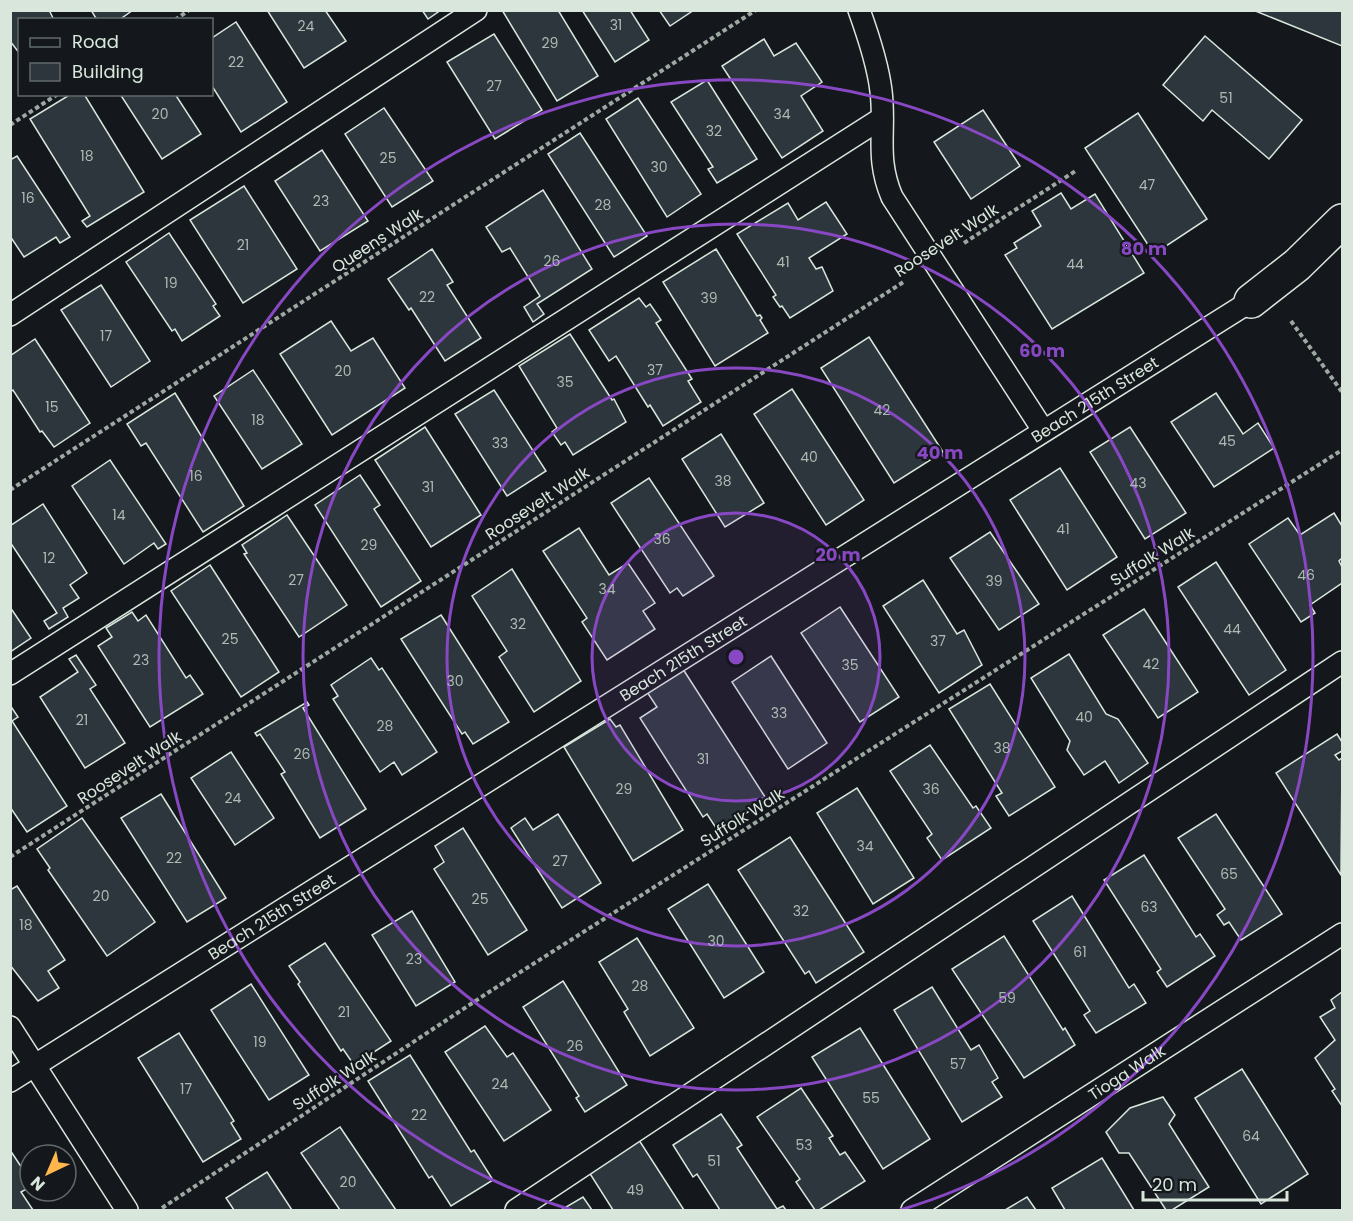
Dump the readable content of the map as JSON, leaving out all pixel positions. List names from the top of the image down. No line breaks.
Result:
{"streets":{"street":["Beach 215th Street"],"lane":["Tioga Walk"],"path":["Queens Walk","Roosevelt Walk","Suffolk Walk"]},"house_numbers":["31","24","29","22","27","51","20","34","32","18","25","30","47","16","23","28","21","26","41","44","19","22","39","17","37","20","35","15","42","18","45","33","40","16","38","43","31","14","41","36","29","12","46","27","39","34","32","44","25","37","23","42","35","30","33","40","21","28","38","26","31","29","36","24","34","22","27","65","20","25","63","32","18","30","61","23","28","59","21","19","26","57","24","17","55","22","64","53","51","20","49"],"legend":["Road","Building"],"scale_bar":"20 m","north":"bottom left","rings":["80 m","60 m","40 m","20 m"]}
